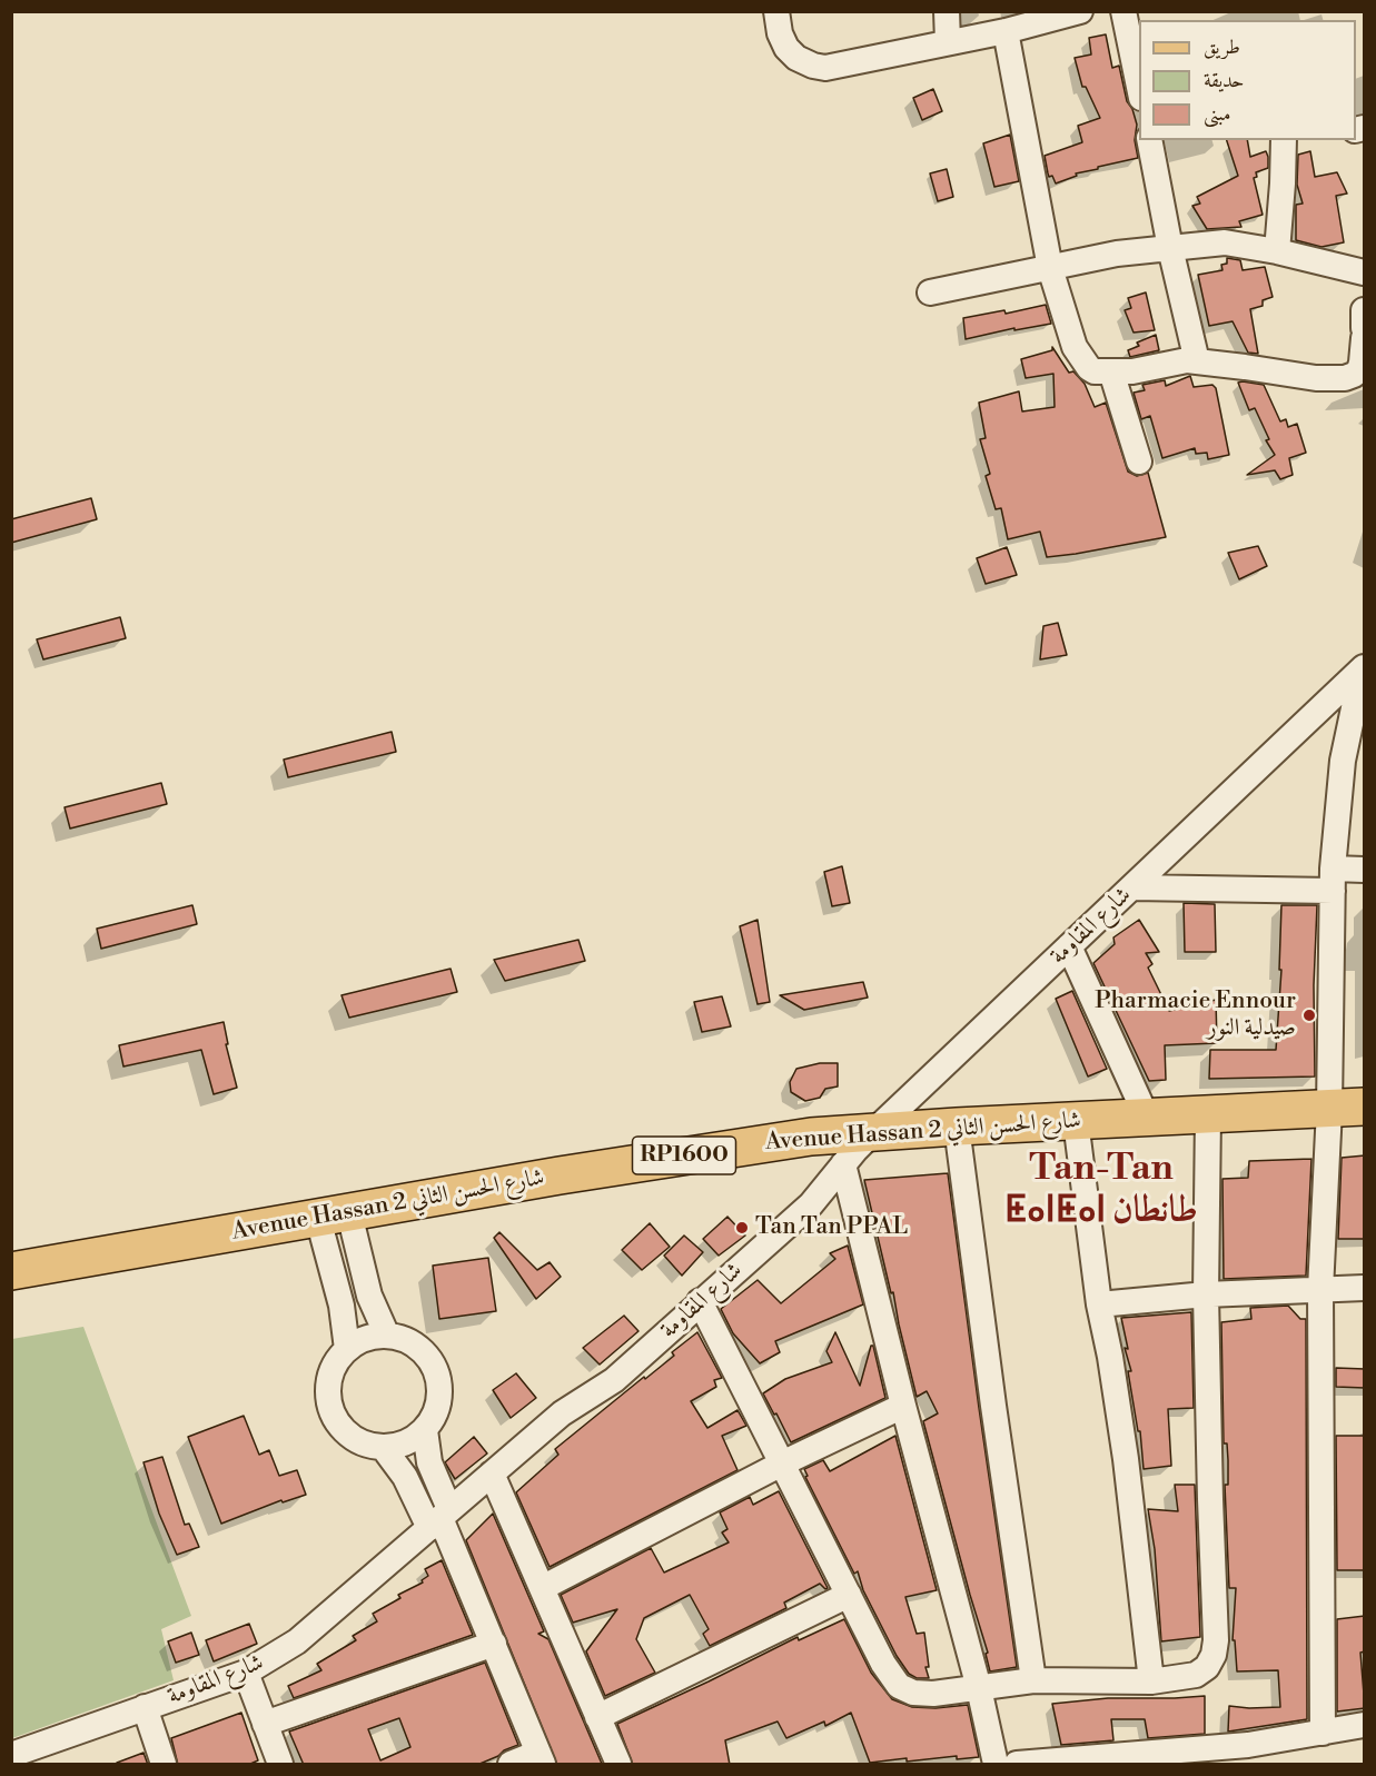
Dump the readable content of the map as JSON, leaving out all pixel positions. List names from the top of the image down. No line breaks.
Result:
{"streets":{"main road":["Avenue Hassan 2 شارع الحسن الثاني","RP1600"],"street":["شارع المقاومة"]},"crossings":[["شارع المقاومة","Avenue Hassan 2 شارع الحسن الثاني"]],"districts":["Tan-Tan ⵟⴰⵏⵟⴰⵏ طانطان"],"places":["Pharmacie Ennour صيدلية النور","Tan Tan PPAL"],"legend":["طريق","حديقة","مبنى"]}
